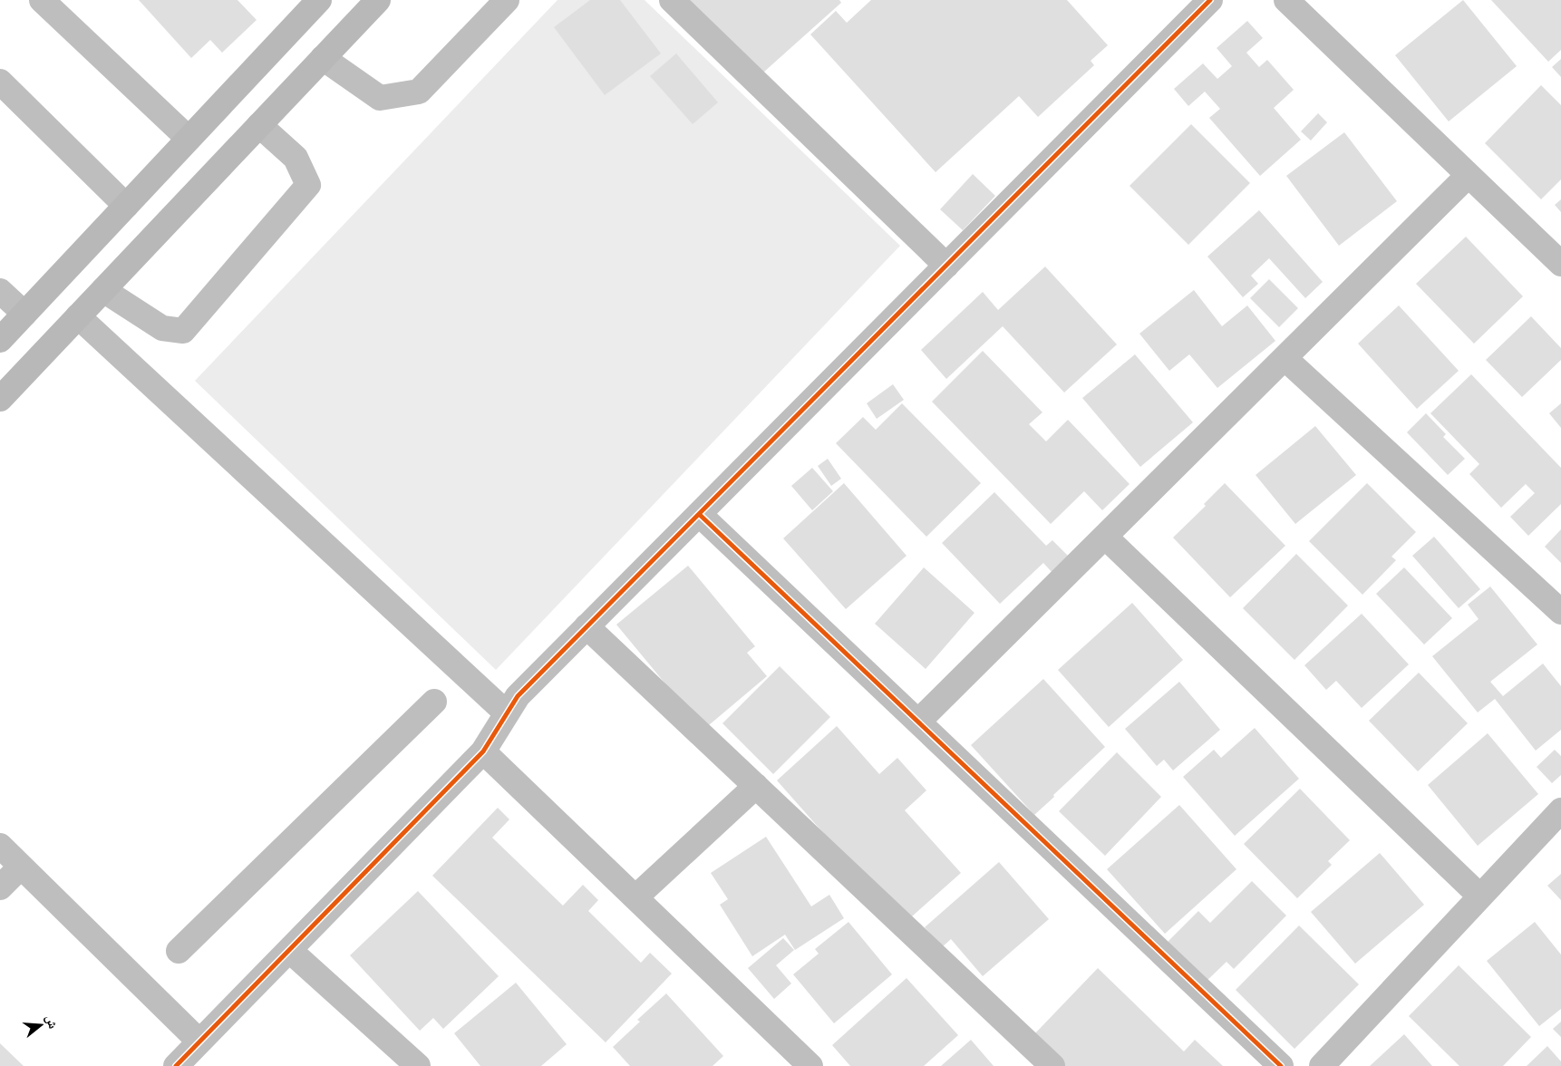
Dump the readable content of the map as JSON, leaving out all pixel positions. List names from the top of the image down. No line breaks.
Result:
{"north":"right"}
